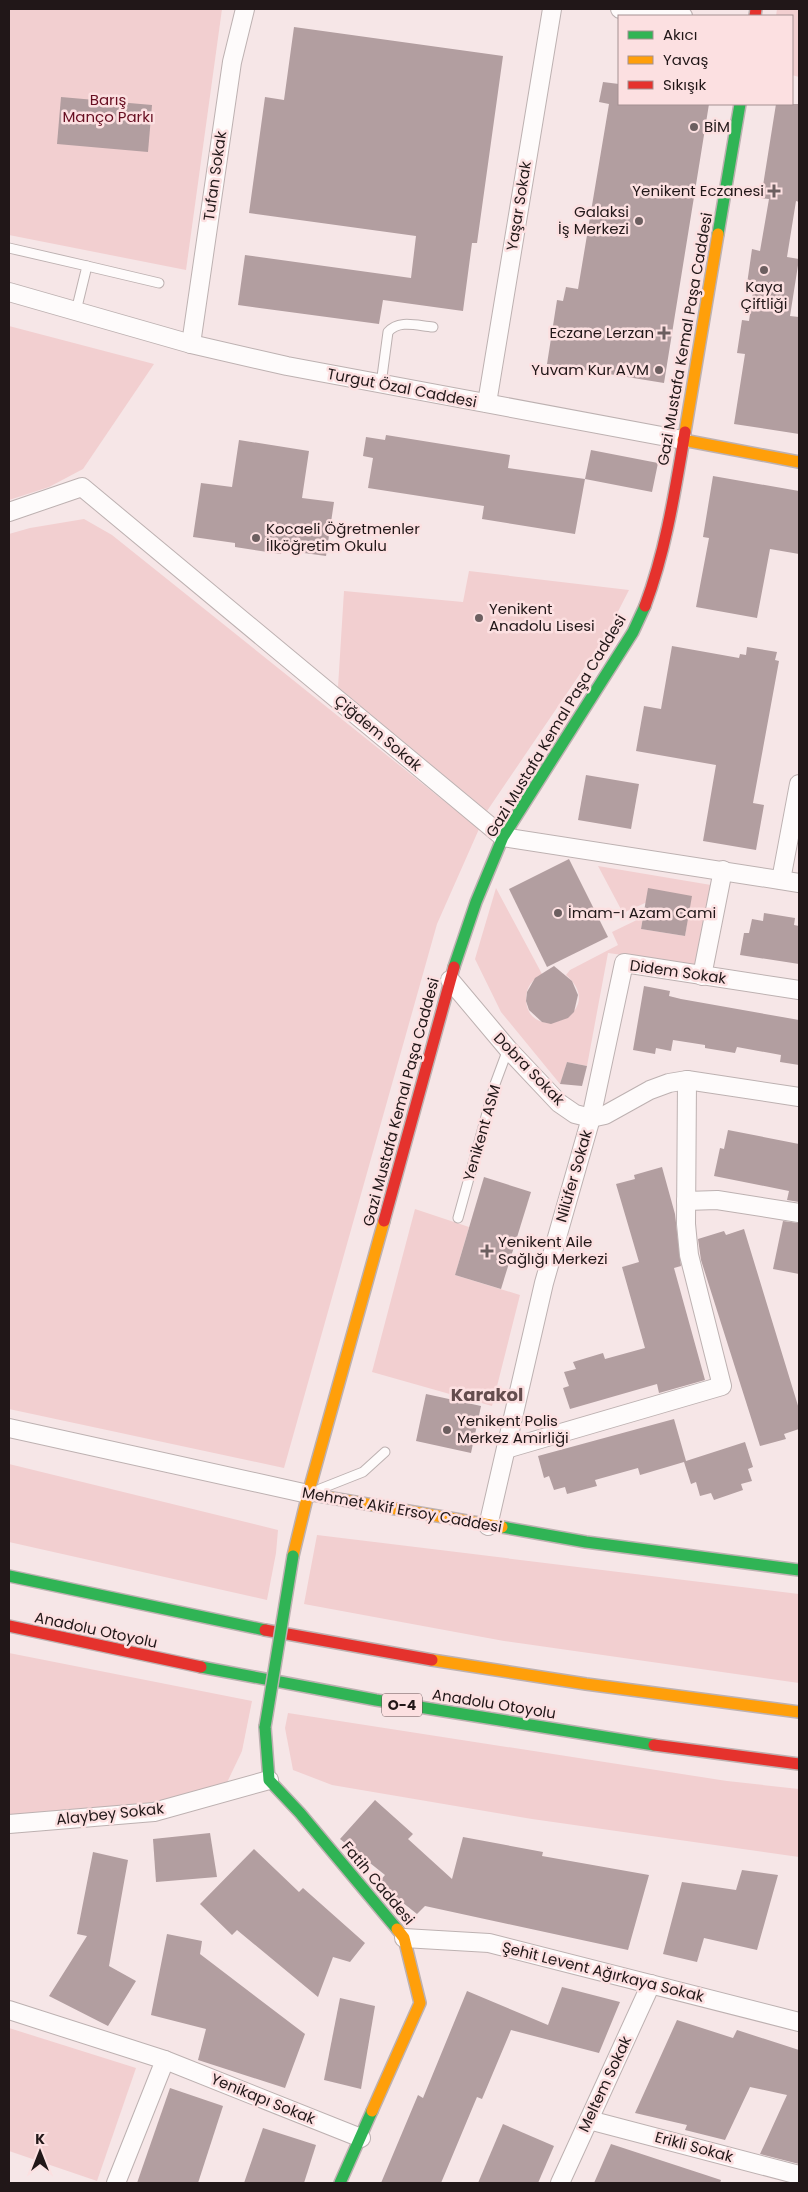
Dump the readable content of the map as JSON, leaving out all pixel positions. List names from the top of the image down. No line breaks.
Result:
{"streets":{"main road":["Gazi Mustafa Kemal Paşa Caddesi","Turgut Özal Caddesi","Mehmet Akif Ersoy Caddesi","Anadolu Otoyolu","O-4","Fatih Caddesi"],"street":["Tufan Sokak","Yaşar Sokak","Çiğdem Sokak","Didem Sokak","Dobra Sokak","Nilüfer Sokak","Alaybey Sokak","Şehit Levent Ağırkaya Sokak","Meltem Sokak","Yenikapı Sokak","Erikli Sokak"],"lane":["Yenikent ASM"]},"crossings":[["Tufan Sokak","Turgut Özal Caddesi"],["Yaşar Sokak","Turgut Özal Caddesi"],["Gazi Mustafa Kemal Paşa Caddesi","Turgut Özal Caddesi"],["Gazi Mustafa Kemal Paşa Caddesi","Çiğdem Sokak"],["Gazi Mustafa Kemal Paşa Caddesi","Dobra Sokak"],["Gazi Mustafa Kemal Paşa Caddesi","Mehmet Akif Ersoy Caddesi"],["Gazi Mustafa Kemal Paşa Caddesi","Alaybey Sokak"],["Gazi Mustafa Kemal Paşa Caddesi","Fatih Caddesi"],["Didem Sokak","Dobra Sokak"],["Didem Sokak","Nilüfer Sokak"],["Dobra Sokak","Yenikent ASM"],["Dobra Sokak","Nilüfer Sokak"],["Nilüfer Sokak","Mehmet Akif Ersoy Caddesi"],["Alaybey Sokak","Fatih Caddesi"],["Fatih Caddesi","Şehit Levent Ağırkaya Sokak"],["Fatih Caddesi","Yenikapı Sokak"],["Şehit Levent Ağırkaya Sokak","Meltem Sokak"],["Meltem Sokak","Erikli Sokak"]],"districts":["Karakol"],"parks":["Barış Manço Parkı"],"places":{"other":["BİM","Galaksi İş Merkezi","Kaya Çiftliği","Yuvam Kur AVM","Kocaeli Öğretmenler İlköğretim Okulu","Yenikent Anadolu Lisesi","İmam-ı Azam Cami","Yenikent Polis Merkez Amirliği"],"health":["Yenikent Eczanesi","Eczane Lerzan","Yenikent Aile Sağlığı Merkezi"]},"legend":["Akıcı","Yavaş","Sıkışık"],"north":"top"}
